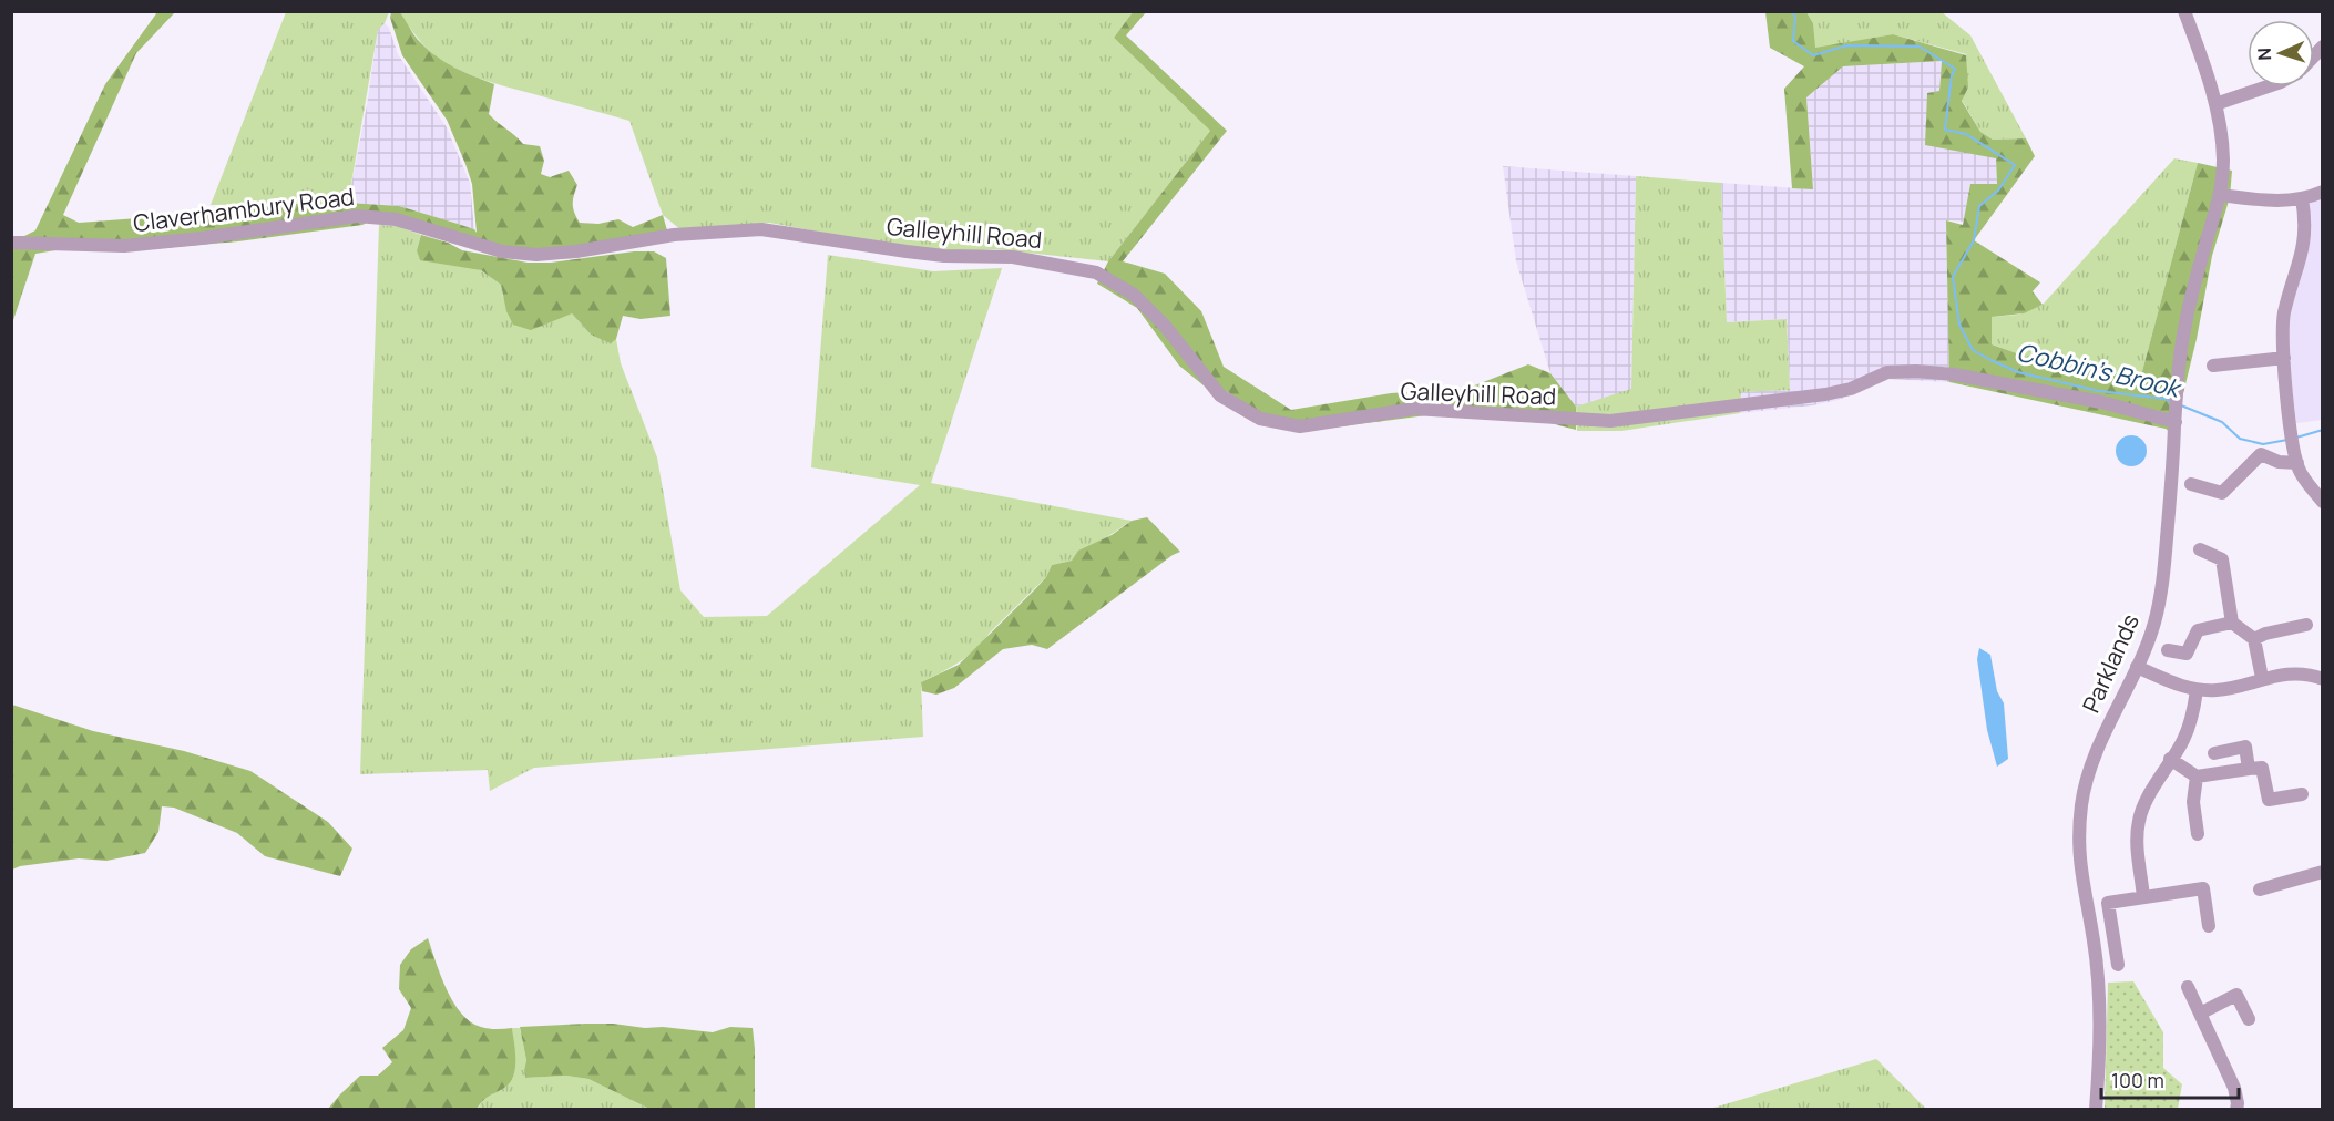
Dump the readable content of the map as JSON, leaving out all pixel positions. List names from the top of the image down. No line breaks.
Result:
{"streets":{"street":["Claverhambury Road","Galleyhill Road","Parklands"]},"crossings":[["Claverhambury Road","Galleyhill Road"],["Galleyhill Road","Parklands"]],"water":["Cobbin's Brook"],"scale_bar":"100 m","north":"left"}
